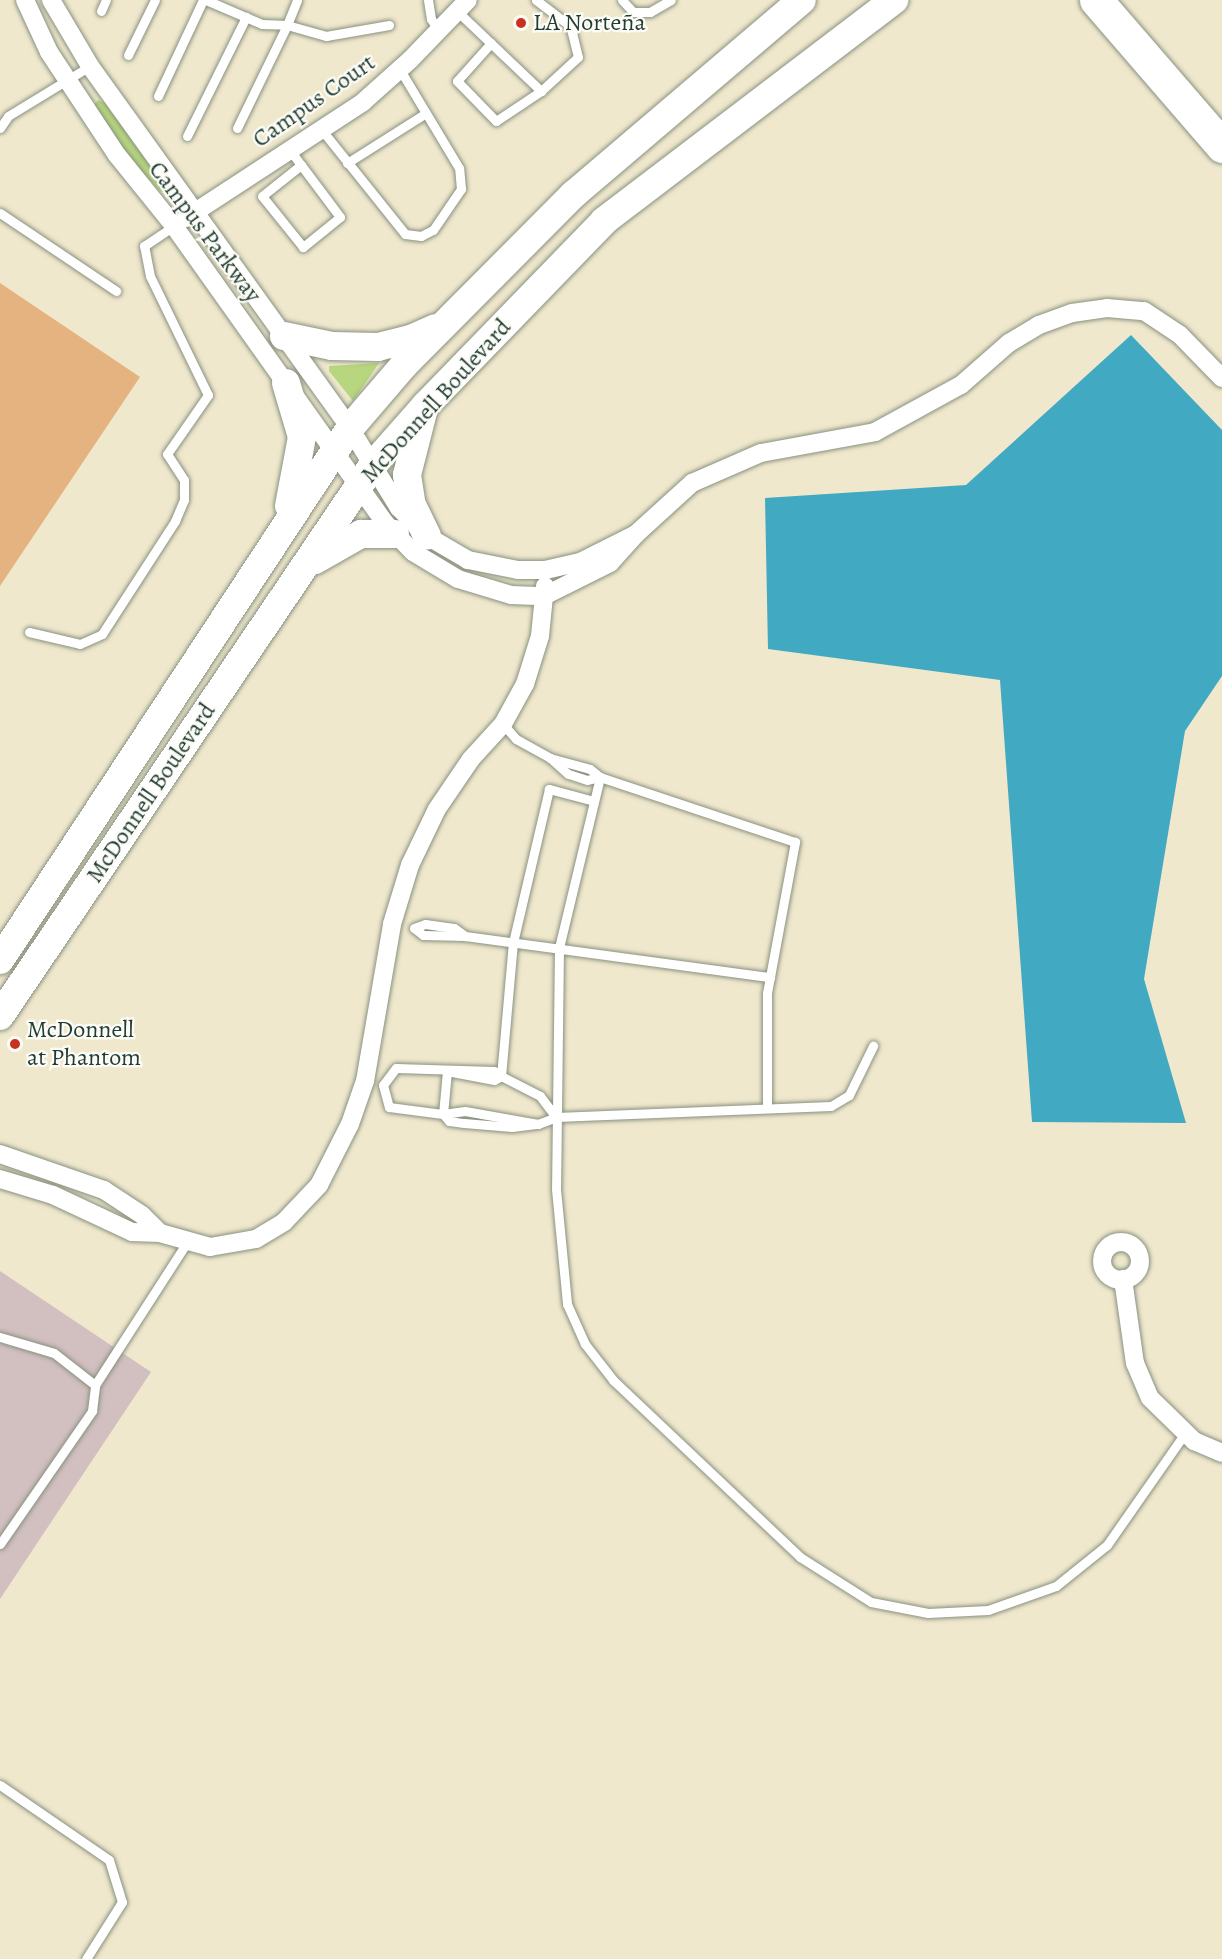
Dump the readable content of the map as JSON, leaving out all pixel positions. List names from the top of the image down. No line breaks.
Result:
{"streets":{"main road":["McDonnell Boulevard"],"street":["Campus Court","Campus Parkway"]},"crossings":[["Campus Court","Campus Parkway"],["Campus Parkway","McDonnell Boulevard"]],"places":["LA Norteña","McDonnell at Phantom"]}
